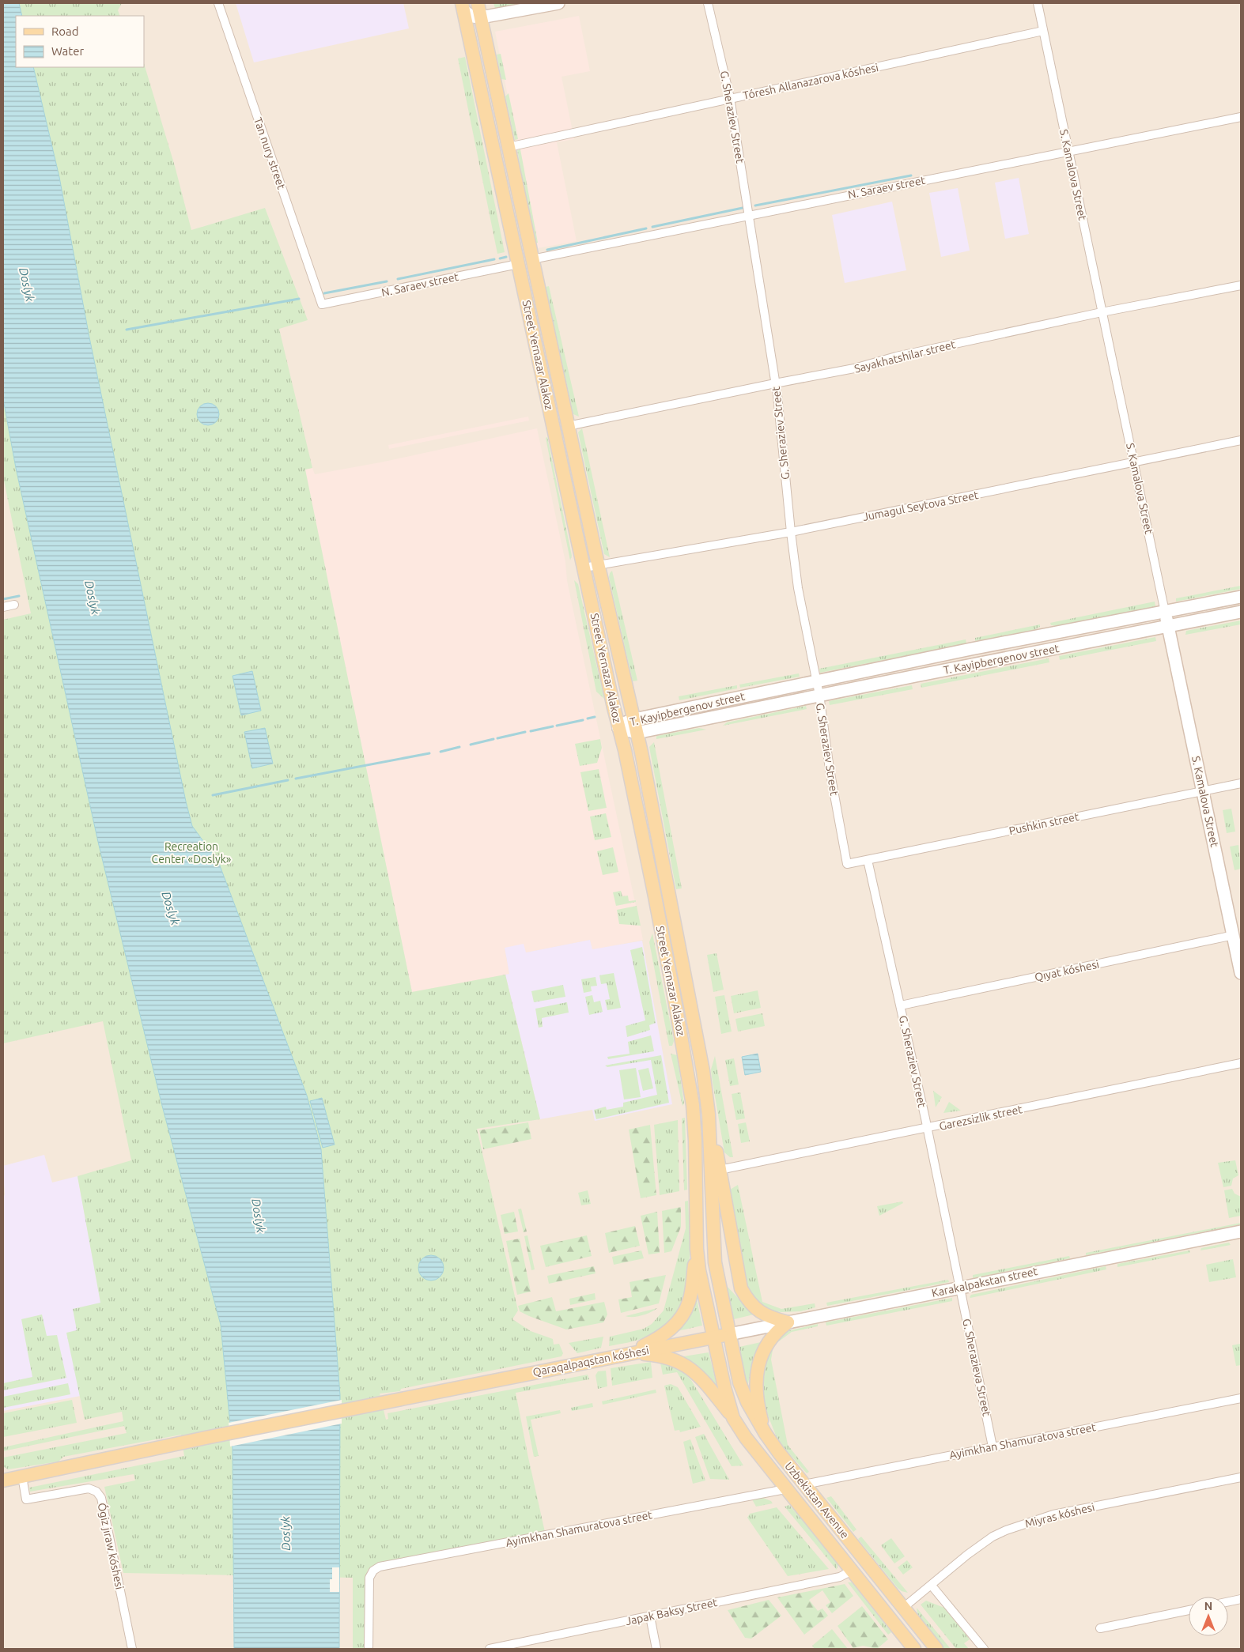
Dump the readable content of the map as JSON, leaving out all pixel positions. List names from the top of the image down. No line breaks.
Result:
{"streets":{"main road":["S. Kamalova Street","Street Yernazar Alakoz","T. Kayipbergenov street","Karakalpakstan street","Qaraqalpaqstan kóshesi","Uzbekistan Avenue"],"street":["Tóresh Allanazarova kóshesi","G. Sheraziev Street","Tan nury street","N. Saraev street","Sayakhatshilar street","Jumagul Seytova Street","Pushkin street","Qıyat kóshesi","Garezsizlik street","G. Sherazieva Street","Ayimkhan Shamuratova street","Miyras kóshesi","Ógiz jıraw kóshesi","Japak Baksy Street"]},"crossings":[["Tóresh Allanazarova kóshesi","G. Sheraziev Street"],["Tóresh Allanazarova kóshesi","S. Kamalova Street"],["Tóresh Allanazarova kóshesi","Street Yernazar Alakoz"],["G. Sheraziev Street","N. Saraev street"],["G. Sheraziev Street","Sayakhatshilar street"],["G. Sheraziev Street","Jumagul Seytova Street"],["G. Sheraziev Street","T. Kayipbergenov street"],["G. Sheraziev Street","Pushkin street"],["G. Sheraziev Street","Qıyat kóshesi"],["G. Sheraziev Street","Garezsizlik street"],["G. Sheraziev Street","Karakalpakstan street"],["G. Sheraziev Street","G. Sherazieva Street"],["Tan nury street","N. Saraev street"],["S. Kamalova Street","N. Saraev street"],["S. Kamalova Street","Sayakhatshilar street"],["S. Kamalova Street","Jumagul Seytova Street"],["S. Kamalova Street","T. Kayipbergenov street"],["S. Kamalova Street","Pushkin street"],["S. Kamalova Street","Qıyat kóshesi"],["N. Saraev street","Street Yernazar Alakoz"],["Street Yernazar Alakoz","Sayakhatshilar street"],["Street Yernazar Alakoz","Jumagul Seytova Street"],["Street Yernazar Alakoz","T. Kayipbergenov street"],["Street Yernazar Alakoz","Karakalpakstan street"],["Street Yernazar Alakoz","Qaraqalpaqstan kóshesi"],["Street Yernazar Alakoz","Uzbekistan Avenue"],["Karakalpakstan street","Qaraqalpaqstan kóshesi"],["Karakalpakstan street","G. Sherazieva Street"],["Karakalpakstan street","Uzbekistan Avenue"],["Qaraqalpaqstan kóshesi","Uzbekistan Avenue"],["Qaraqalpaqstan kóshesi","Ógiz jıraw kóshesi"],["G. Sherazieva Street","Ayimkhan Shamuratova street"],["Ayimkhan Shamuratova street","Uzbekistan Avenue"],["Uzbekistan Avenue","Miyras kóshesi"],["Uzbekistan Avenue","Japak Baksy Street"]],"water":["Doslyk"],"parks":["Recreation Center «Doslyk»"],"legend":["Road","Water"],"north":"top"}
